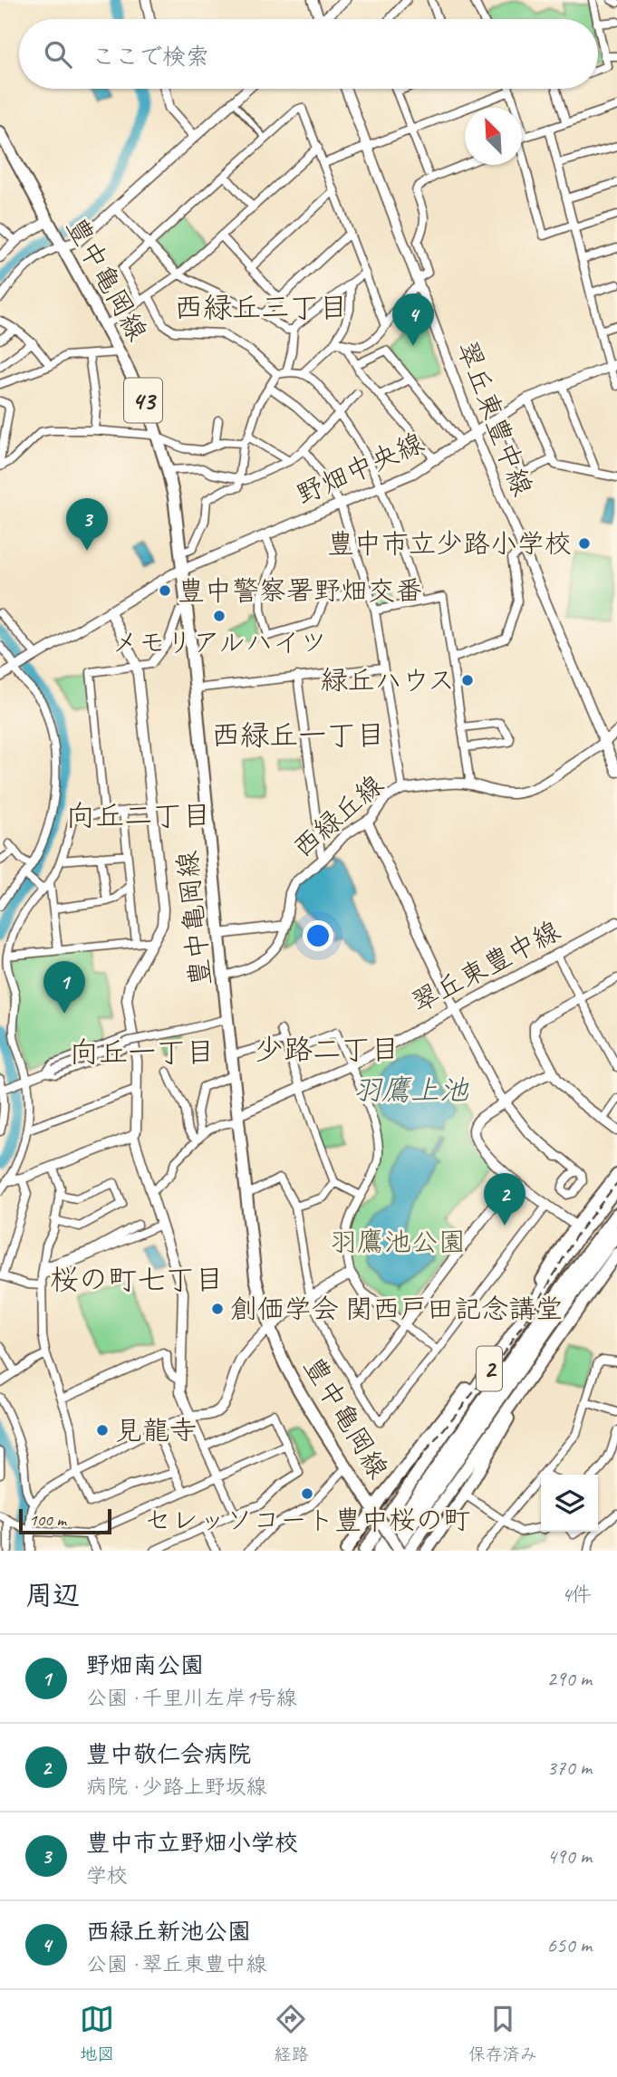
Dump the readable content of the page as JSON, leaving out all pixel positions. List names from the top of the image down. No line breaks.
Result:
{"streets":{"main road":["豊中亀岡線","43","2"],"street":["翠丘東豊中線","野畑中央線","西緑丘線"]},"crossings":[["豊中亀岡線","翠丘東豊中線"],["豊中亀岡線","野畑中央線"],["翠丘東豊中線","野畑中央線"],["翠丘東豊中線","西緑丘線"]],"districts":["西緑丘三丁目","西緑丘一丁目","向丘二丁目","少路二丁目","向丘一丁目","桜の町七丁目"],"water":["羽鷹上池"],"parks":["羽鷹池公園"],"places":["豊中市立少路小学校","豊中警察署野畑交番","メモリアルハイツ","緑丘ハウス","創価学会 関西戸田記念講堂","見龍寺","セレッソコート豊中桜の町"],"scale_bar":"100 m","north":"top left","page":{"search":"ここで検索","pins":["4","3","1","2"],"scale":"100 m","heading":["周辺","4件"],"list":[{"mark":"1","name":"野畑南公園","note":"公園 · 千里川左岸1号線","value":"290 m"},{"mark":"2","name":"豊中敬仁会病院","note":"病院 · 少路上野坂線","value":"370 m"},{"mark":"3","name":"豊中市立野畑小学校","note":"学校","value":"490 m"},{"mark":"4","name":"西緑丘新池公園","note":"公園 · 翠丘東豊中線","value":"650 m"}],"nav":["地図","経路","保存済み"]}}
